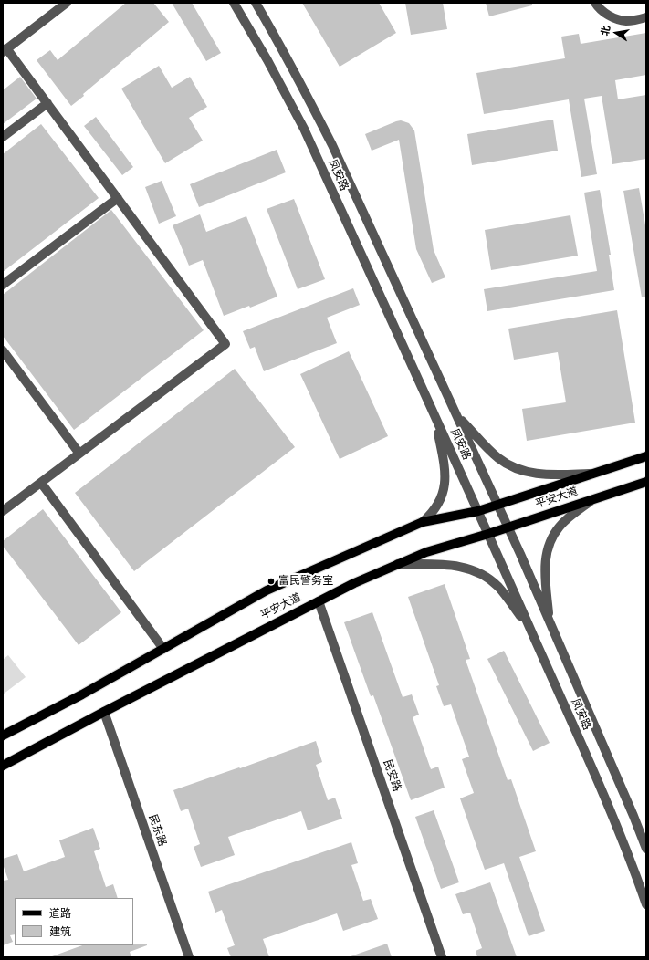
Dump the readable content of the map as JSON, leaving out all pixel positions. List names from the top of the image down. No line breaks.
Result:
{"streets":{"main road":["平安大道"],"street":["凤安路","民安路","民东路"]},"crossings":[["凤安路","平安大道"],["平安大道","民安路"],["平安大道","民东路"]],"places":["富民警务室"],"legend":["道路","建筑"],"north":"left"}
